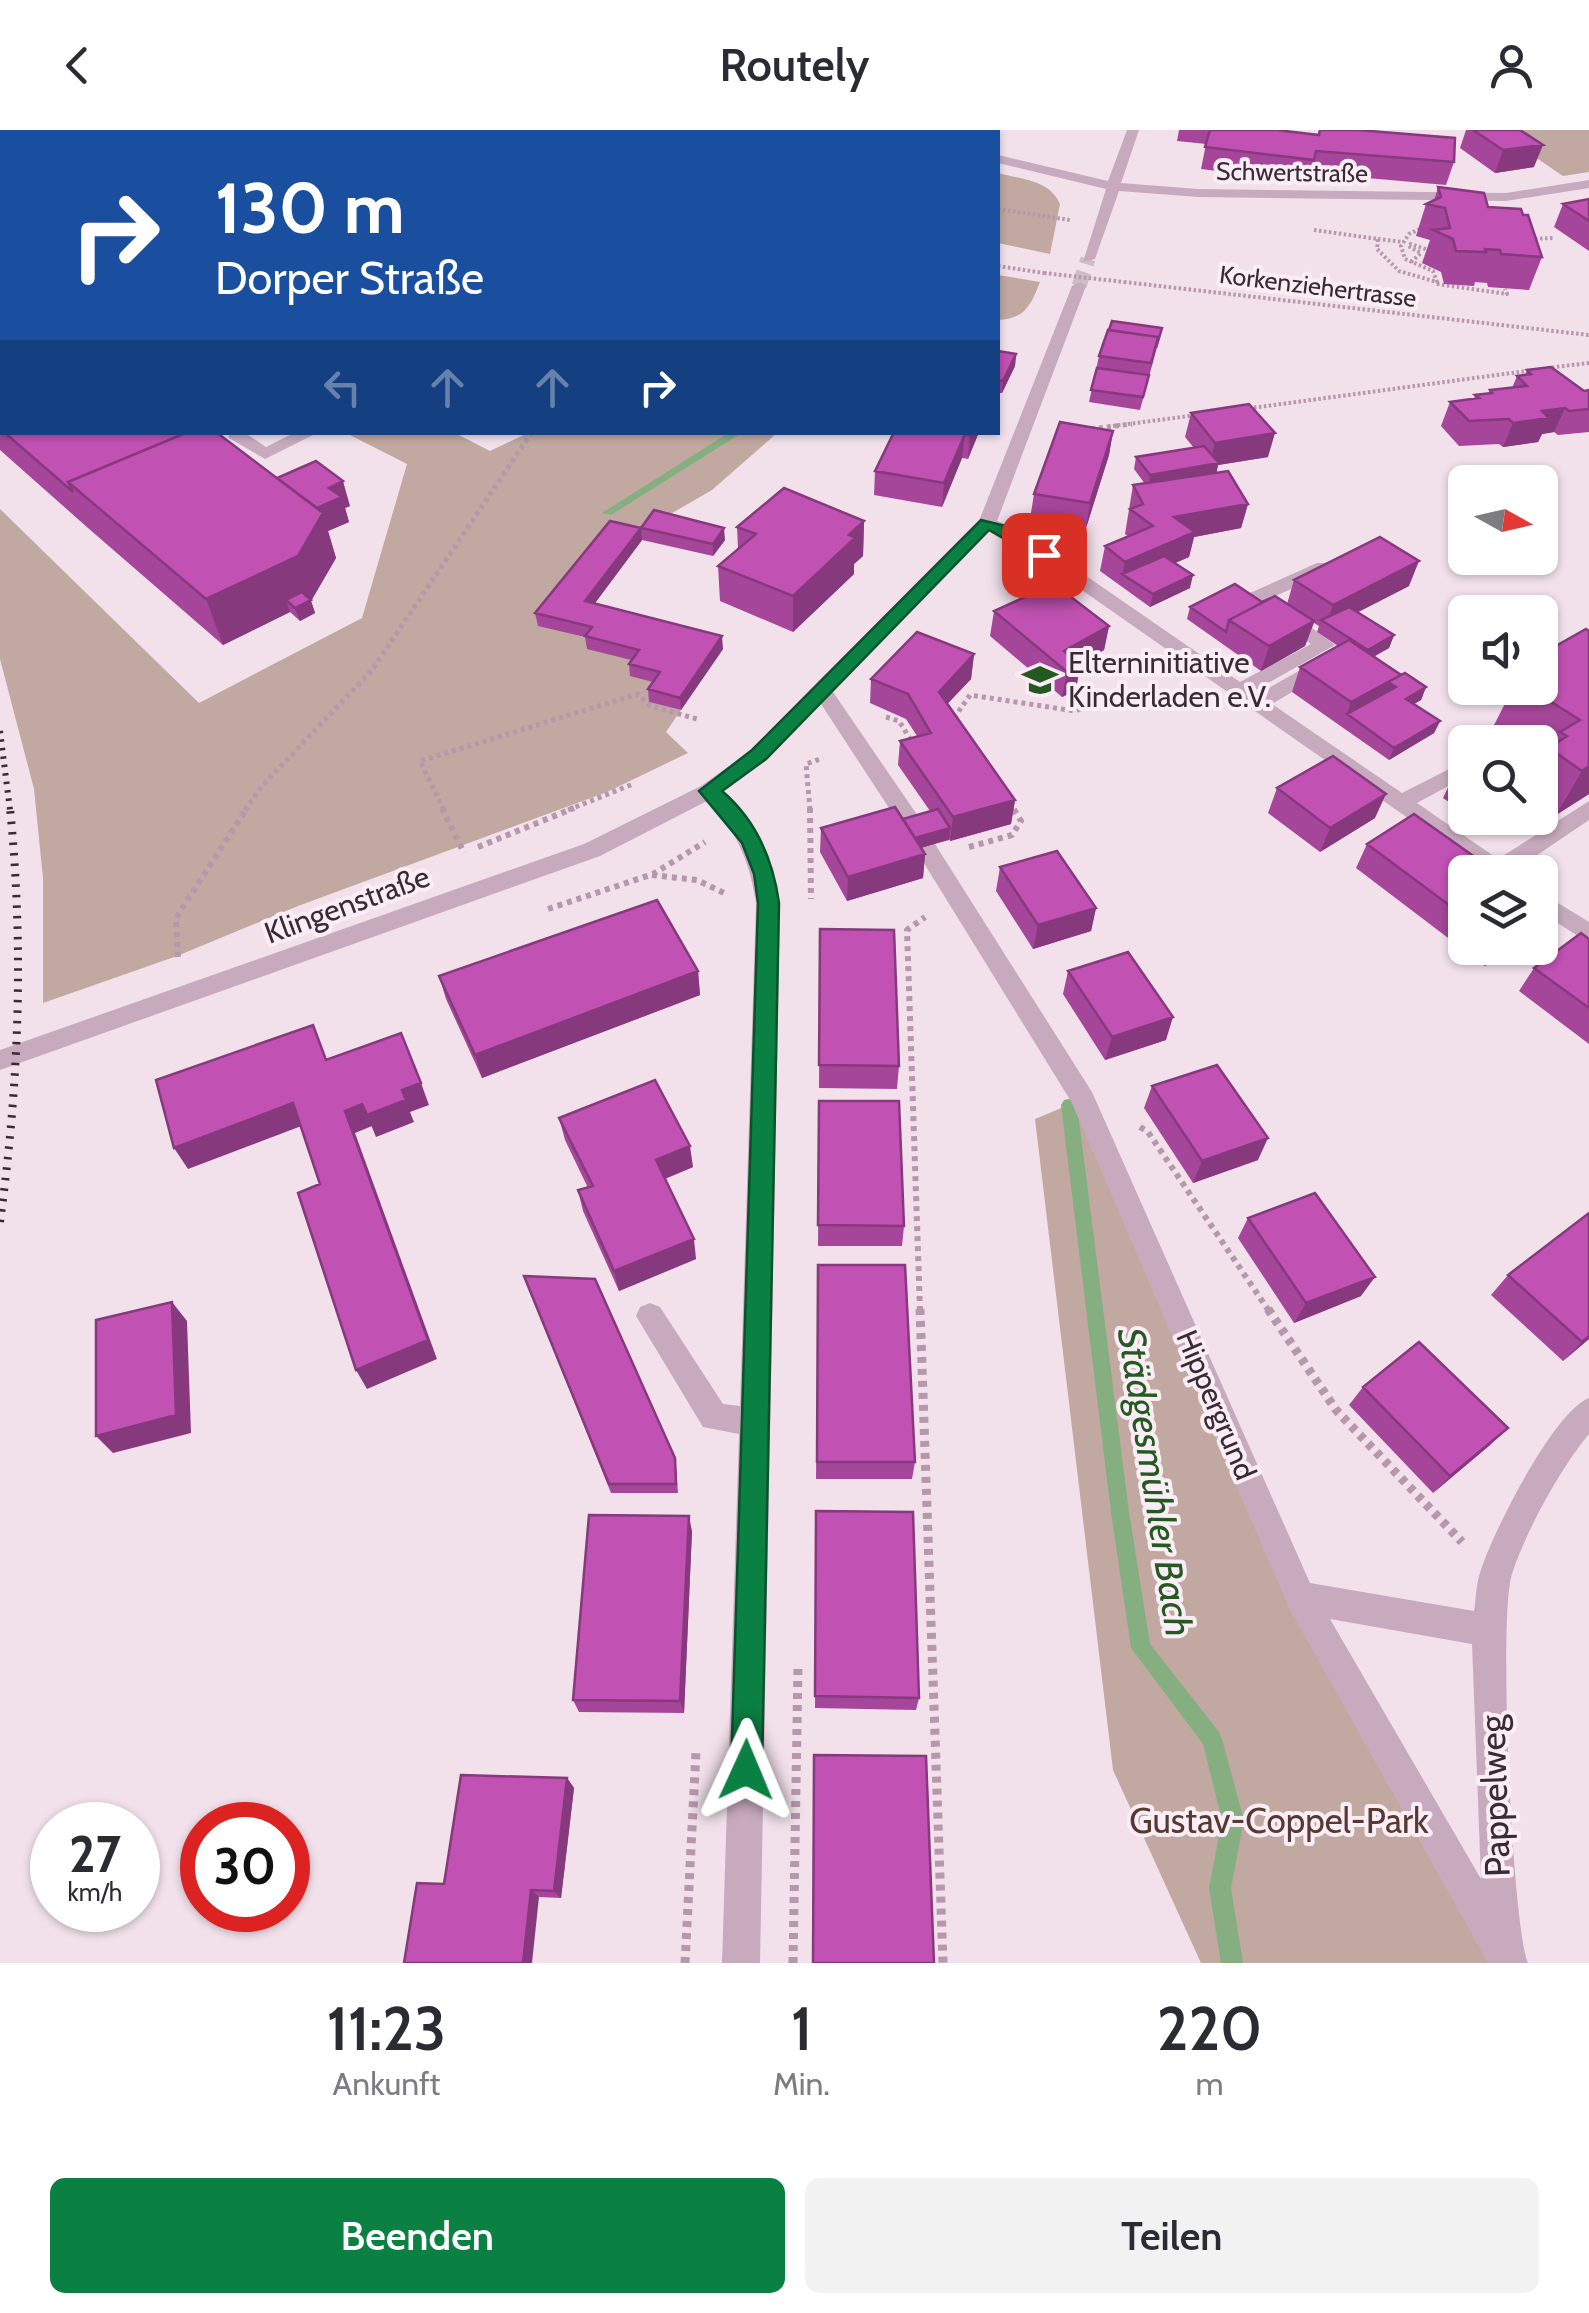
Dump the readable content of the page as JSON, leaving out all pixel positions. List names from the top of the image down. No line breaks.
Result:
{"streets":{"street":["Schwertstraße","Klingenstraße","Hippergrund","Pappelweg"],"path":["Korkenziehertrasse"]},"crossings":[["Klingenstraße","Hippergrund"],["Hippergrund","Pappelweg"]],"water":["Städgesmühler Bach"],"parks":["Gustav-Coppel-Park"],"places":{"school or university":["Elterninitiative Kinderladen e.V."]},"north":"right","page":{"header":"Routely","turn":["130 m","Dorper Straße"],"speed":"27 km/h","limit":"30","eta":["11:23","Ankunft","1","Min.","220","m"],"buttons":["Beenden","Teilen"]}}
